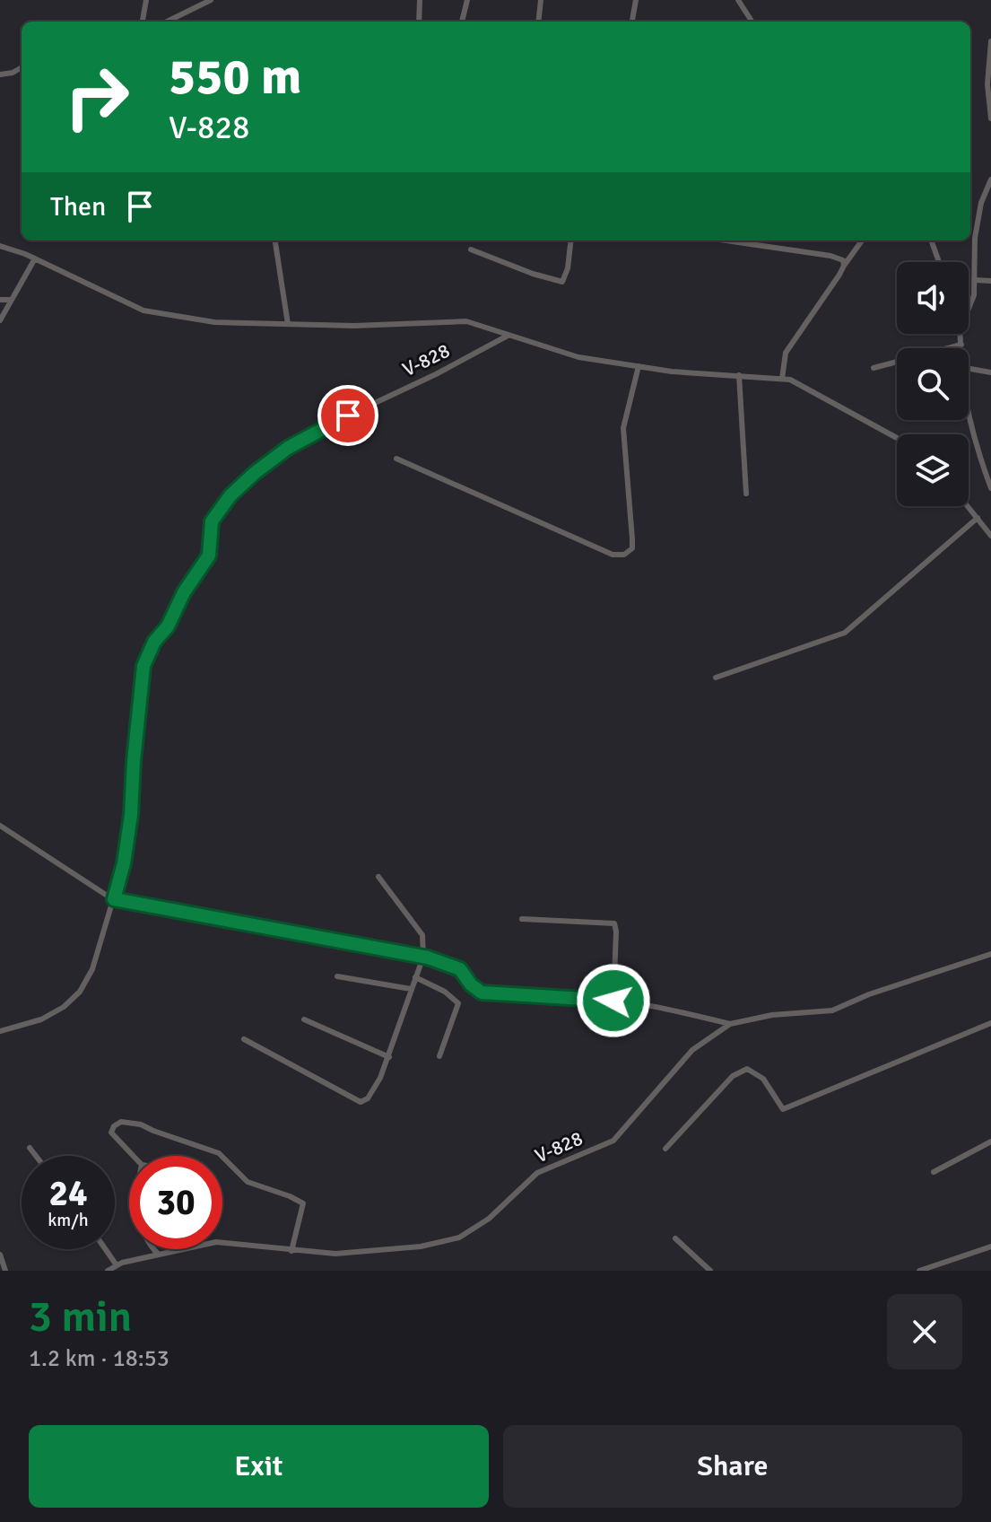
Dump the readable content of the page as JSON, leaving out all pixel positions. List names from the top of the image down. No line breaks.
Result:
{"streets":{"street":["V-828"]},"page":{"turn":["550 m","V-828"],"then":"Then","speed":"24 km/h","limit":"30","heading":["3 min","1.2 km · 18:53"],"buttons":["Exit","Share"]}}
